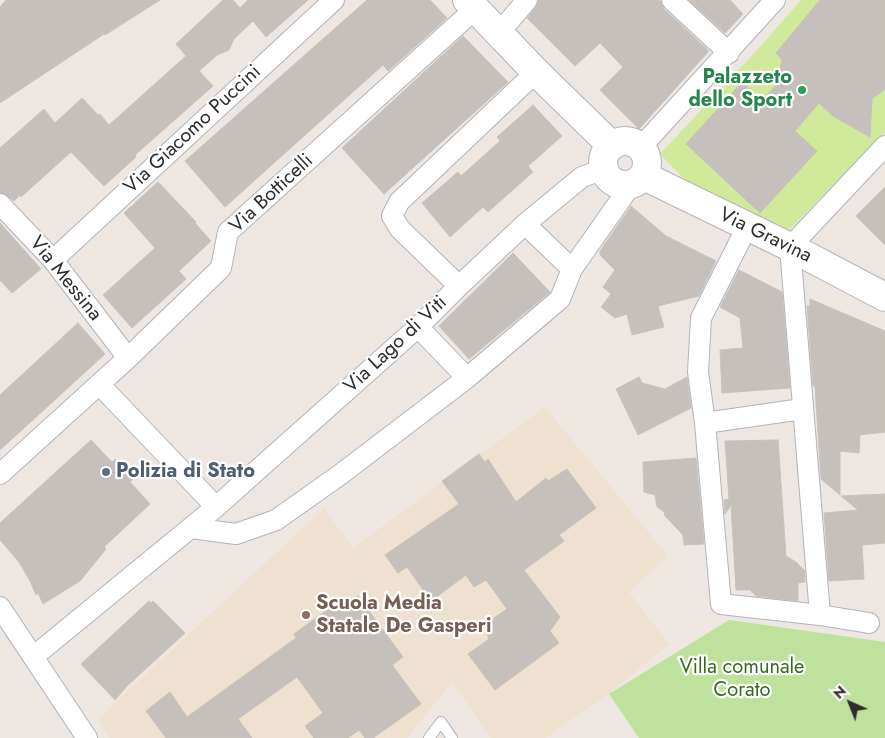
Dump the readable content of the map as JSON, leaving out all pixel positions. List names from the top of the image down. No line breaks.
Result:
{"streets":{"main road":["Via Gravina"],"street":["Via Giacomo Puccini","Via Botticelli","Via Messina","Via Lago di Viti"]},"crossings":[["Via Giacomo Puccini","Via Messina"],["Via Botticelli","Via Messina"],["Via Gravina","Via Lago di Viti"]],"parks":["Villa comunale Corato"],"places":["Palazzeto dello Sport","Polizia di Stato","Scuola Media Statale De Gasperi"],"north":"top left"}
